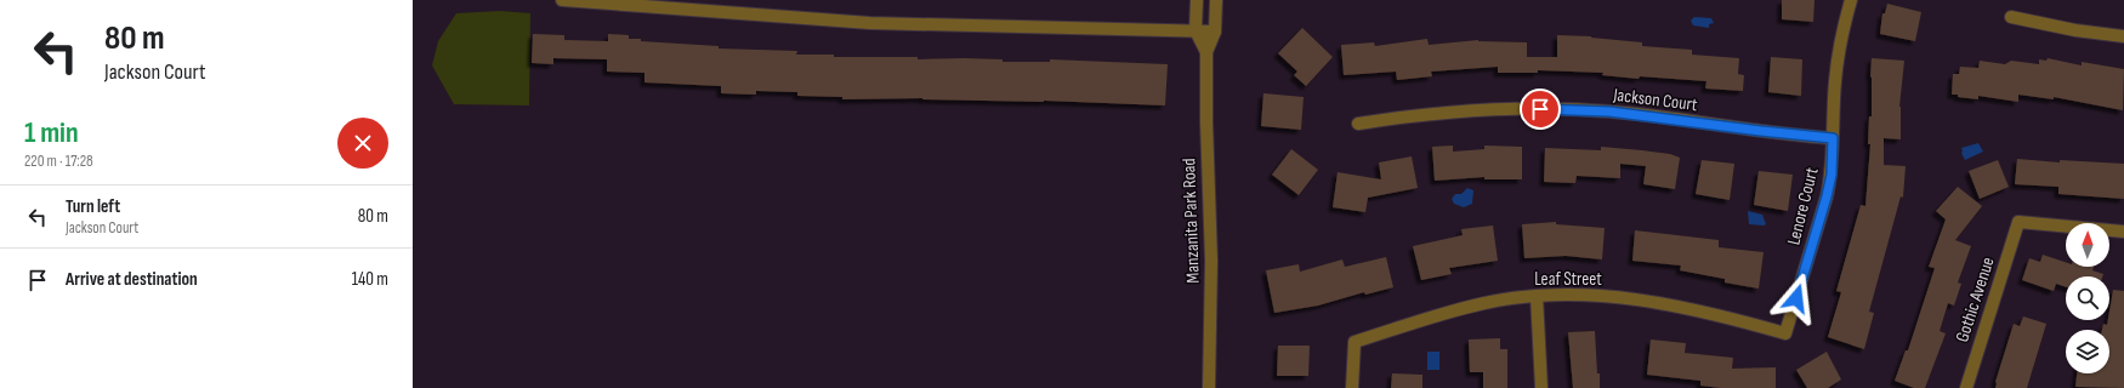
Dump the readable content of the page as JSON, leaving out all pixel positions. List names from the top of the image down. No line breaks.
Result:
{"streets":{"street":["Jackson Court","Lenore Court","Manzanita Park Road","Leaf Street","Gothic Avenue"]},"crossings":[["Jackson Court","Lenore Court"],["Lenore Court","Leaf Street"]],"north":"top","page":{"turn":["80 m","Jackson Court"],"heading":["1 min","220 m · 17:28"],"list":[{"name":"Turn left","note":"Jackson Court","value":"80 m"},{"name":"Arrive at destination","value":"140 m"}]}}
